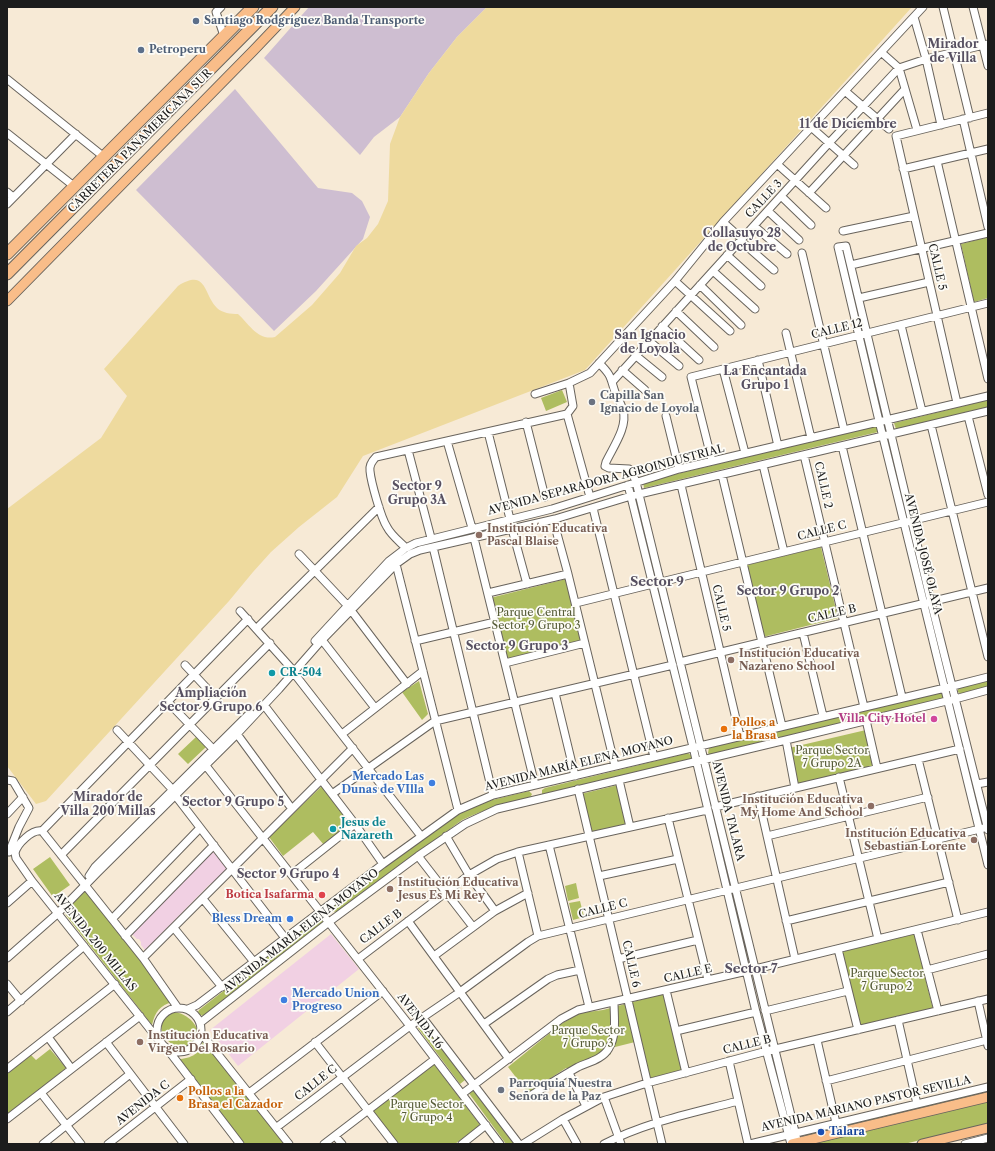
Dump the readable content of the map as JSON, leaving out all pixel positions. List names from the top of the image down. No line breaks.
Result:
{"streets":{"highway":["CARRETERA PANAMERICANA SUR"],"main road":["AVENIDA MARIANO PASTOR SEVILLA"],"street":["CALLE 3","CALLE 5","CALLE 12","AVENIDA SEPARADORA AGROINDUSTRIAL","CALLE 2","CALLE C","AVENIDA JOSÉ OLAYA","CALLE B","AVENIDA MARÍA ELENA MOYANO","AVENIDA TALARA","AVENIDA 200 MILLAS","CALLE 6","CALLE E","AVENIDA 16","AVENIDA C"]},"crossings":[["CALLE 5","CALLE 12"],["CALLE 5","AVENIDA SEPARADORA AGROINDUSTRIAL"],["CALLE 5","CALLE C"],["CALLE 5","CALLE B"],["CALLE 5","AVENIDA MARÍA ELENA MOYANO"],["CALLE 12","AVENIDA SEPARADORA AGROINDUSTRIAL"],["CALLE 12","AVENIDA JOSÉ OLAYA"],["AVENIDA SEPARADORA AGROINDUSTRIAL","CALLE 2"],["AVENIDA SEPARADORA AGROINDUSTRIAL","AVENIDA JOSÉ OLAYA"],["AVENIDA SEPARADORA AGROINDUSTRIAL","AVENIDA TALARA"],["AVENIDA SEPARADORA AGROINDUSTRIAL","AVENIDA 200 MILLAS"],["AVENIDA SEPARADORA AGROINDUSTRIAL","AVENIDA 16"],["CALLE 2","CALLE C"],["CALLE 2","CALLE B"],["CALLE 2","AVENIDA MARÍA ELENA MOYANO"],["CALLE C","AVENIDA JOSÉ OLAYA"],["CALLE C","AVENIDA TALARA"],["CALLE C","CALLE 6"],["CALLE C","AVENIDA 16"],["AVENIDA JOSÉ OLAYA","CALLE B"],["AVENIDA JOSÉ OLAYA","AVENIDA MARÍA ELENA MOYANO"],["CALLE B","AVENIDA TALARA"],["CALLE B","CALLE 6"],["CALLE B","AVENIDA 16"],["AVENIDA MARÍA ELENA MOYANO","AVENIDA TALARA"],["AVENIDA MARÍA ELENA MOYANO","AVENIDA 200 MILLAS"],["AVENIDA MARÍA ELENA MOYANO","CALLE 6"],["AVENIDA MARÍA ELENA MOYANO","AVENIDA 16"],["AVENIDA TALARA","CALLE E"],["AVENIDA TALARA","AVENIDA MARIANO PASTOR SEVILLA"],["CALLE 6","CALLE E"],["CALLE E","AVENIDA 16"]],"districts":["Mirador de Villa","11 de Diciembre","Collasuyo 28 de Octubre","San Ignacio de Loyola","La Encantada Grupo 1","Sector 9 Grupo 3A","Sector 9","Sector 9 Grupo 2","Sector 9 Grupo 3","Ampliación Sector 9 Grupo 6","Mirador de Villa 200 Millas","Sector 9 Grupo 5","Sector 9 Grupo 4","Sector 7"],"parks":["Parque Central Sector 9 Grupo 3","Parque Sector 7 Grupo 2A","Parque Sector 7 Grupo 2","Parque Sector 7 Grupo 3","Parque Sector 7 Grupo 4"],"places":["Santiago Rodgríguez Banda Transporte","Petroperu","Capilla San Ignacio de Loyola","Institución Educativa Pascal Blaise","Institución Educativa Nazareno School","CR-504","Villa City Hotel","Pollos a la Brasa","Mercado Las Dunas de VIlla","Institución Educativa My Home And School","Jesus de Nazareth","Institución Educativa Sebastian Lorente","Institución Educativa Jesus Es Mi Rey","Botica Isafarma","Bless Dream","Mercado Union Progreso","Institución Educativa Virgen Del Rosario","Parroquia Nuestra Señora de la Paz","Pollos a la Brasa el Cazador","Talara"]}
